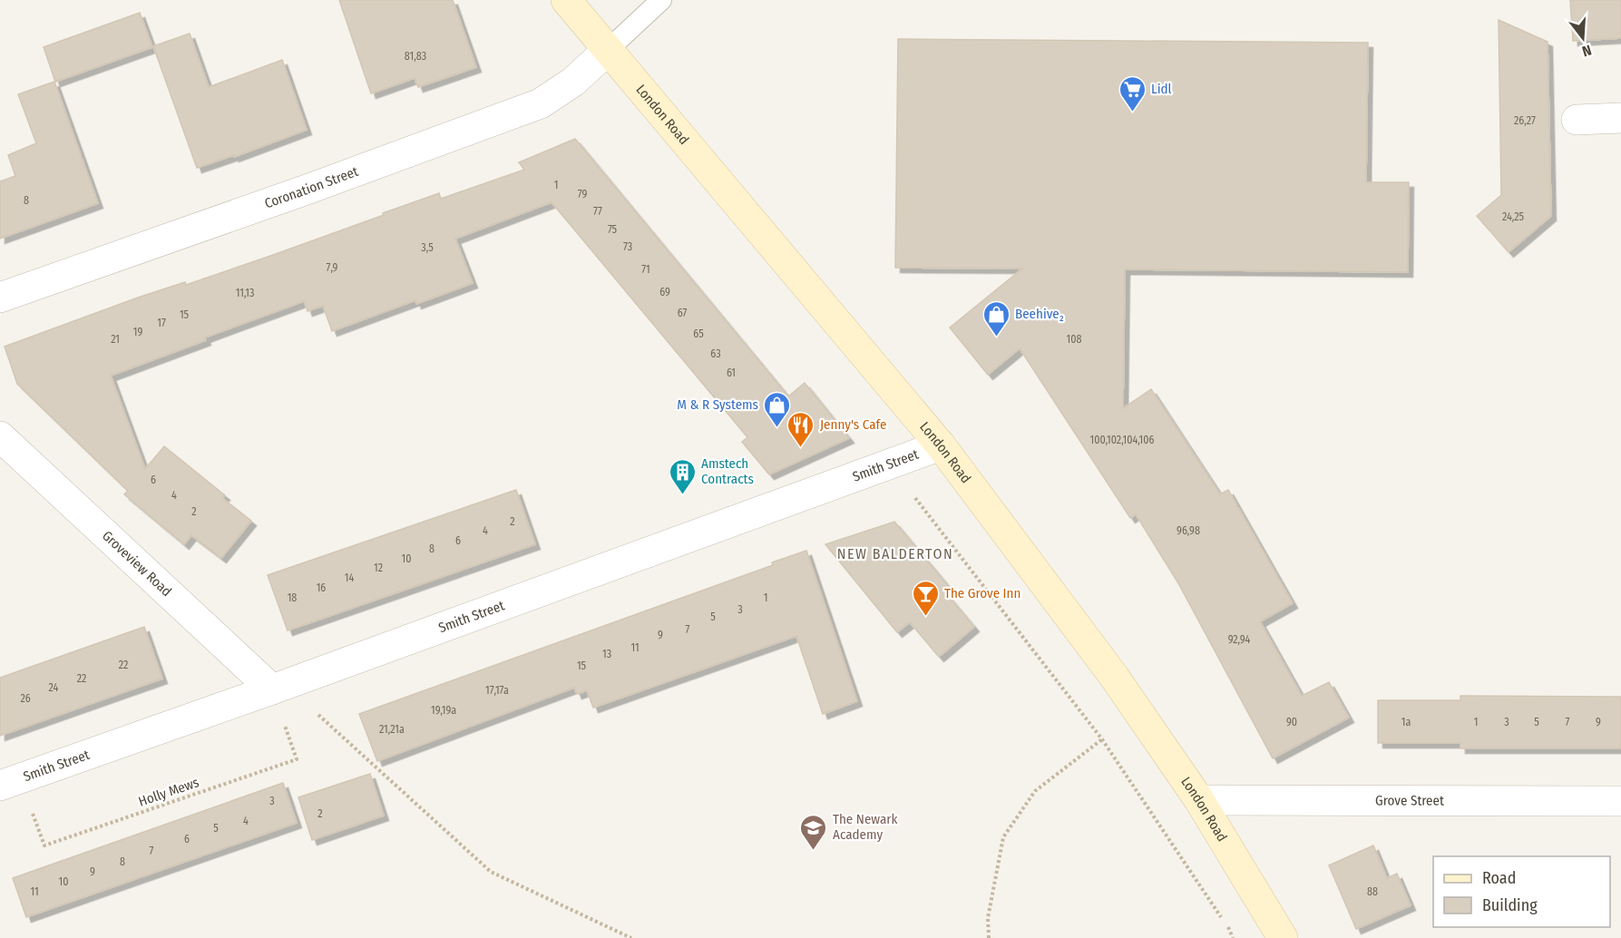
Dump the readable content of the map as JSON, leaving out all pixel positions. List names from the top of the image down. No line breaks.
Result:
{"streets":{"main road":["London Road"],"street":["Coronation Street","Smith Street","Groveview Road","Grove Street"],"path":["Holly Mews"]},"crossings":[["London Road","Coronation Street"],["London Road","Smith Street"],["London Road","Grove Street"],["Smith Street","Groveview Road"],["Smith Street","Holly Mews"],["Groveview Road","Holly Mews"]],"districts":["NEW BALDERTON"],"places":{"supermarket":["Lidl"],"shop":["Beehive₂","M & R Systems"],"restaurant":["Jenny's Cafe"],"building":["Amstech Contracts"],"bar":["The Grove Inn"],"school or university":["The Newark Academy"]},"house_numbers":["81,83","26,27","1","79","8","77","24,25","75","73","3,5","7,9","71","69","11,13","67","15","17","19","65","21","108","63","61","100,102,104,106","6","4","2","2","4","96,98","6","8","10","12","14","16","18","1","3","5","7","9","92,94","11","13","22","15","22","24","17,17a","26","19,19a","90","1a","1","3","5","7","9","21,21a","3","2","4","5","6","7","8","9","10","11","88"],"legend":["Road","Building"],"north":"bottom"}
